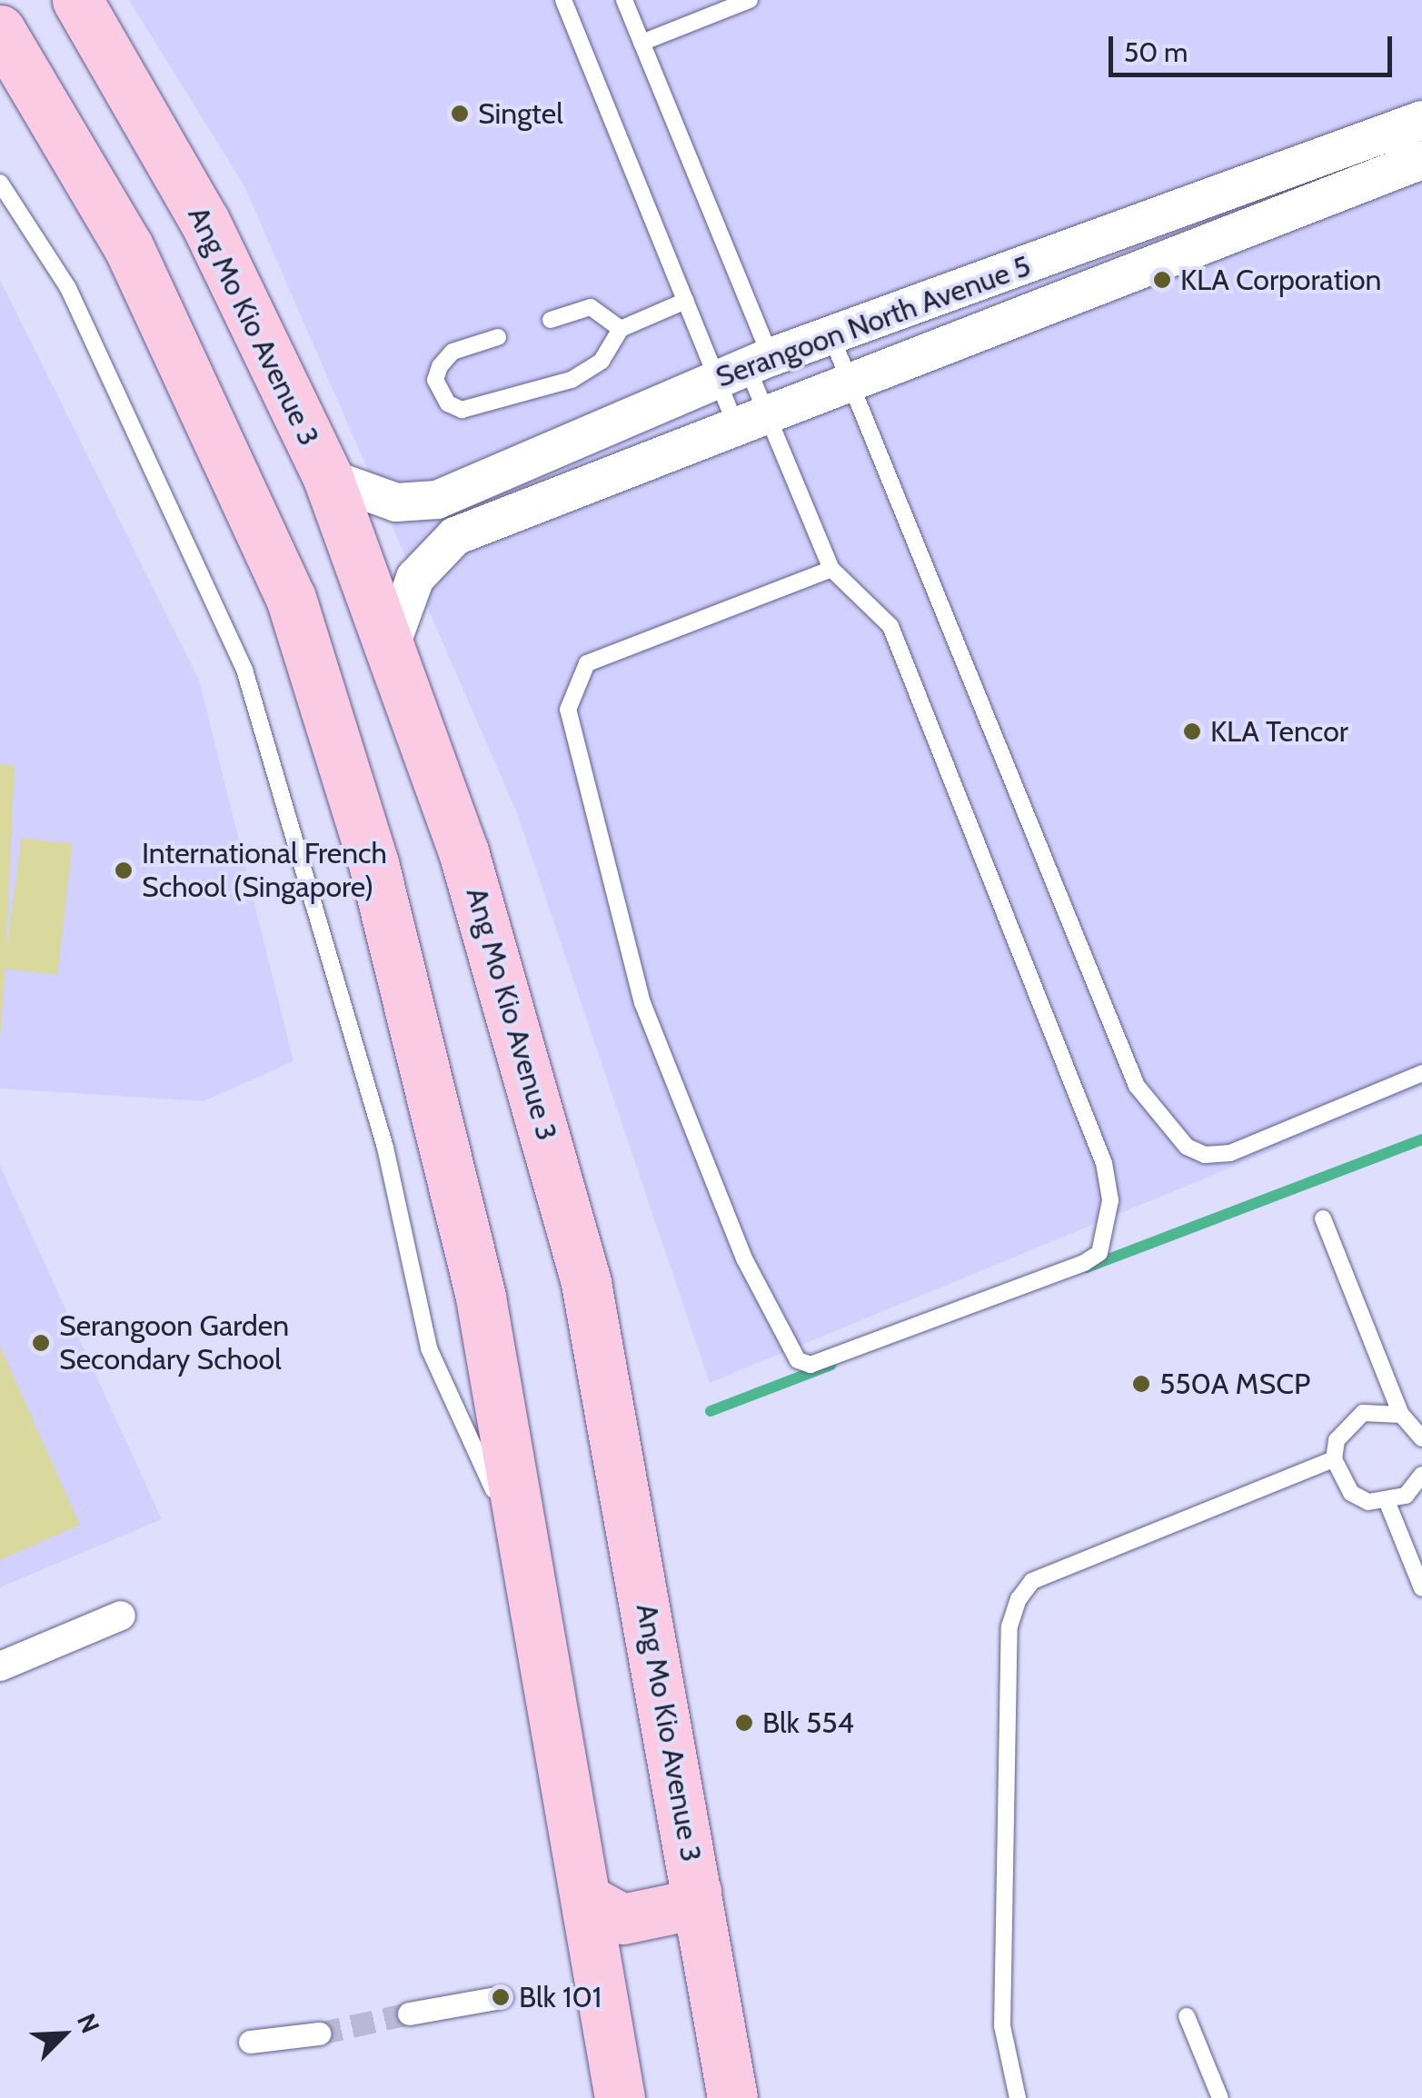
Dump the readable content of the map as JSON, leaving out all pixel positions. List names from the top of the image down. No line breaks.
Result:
{"streets":{"highway":["Ang Mo Kio Avenue 3"],"street":["Serangoon North Avenue 5"]},"crossings":[["Serangoon North Avenue 5","Ang Mo Kio Avenue 3"]],"places":["Singtel","KLA Corporation","KLA Tencor","International French School (Singapore)","Serangoon Garden Secondary School","550A MSCP","Blk 554","Blk 101"],"scale_bar":"50 m","north":"top right"}
